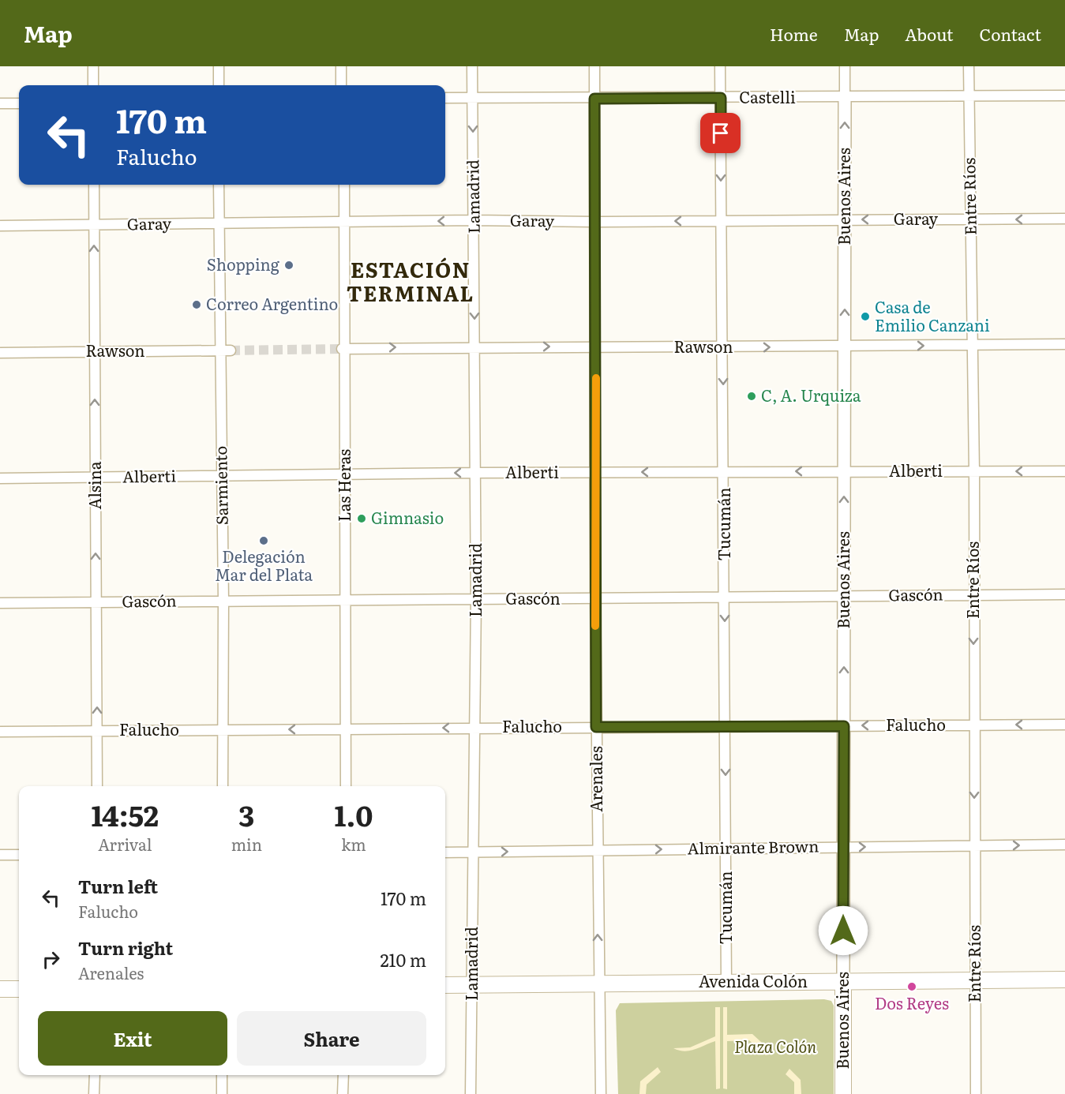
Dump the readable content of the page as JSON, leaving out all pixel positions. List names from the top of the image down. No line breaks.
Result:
{"streets":{"main road":["Buenos Aires","Avenida Colón"],"street":["Castelli","Lamadrid","Entre Ríos","Garay","Rawson","Alberti","Alsina","Sarmiento","Las Heras","Tucumán","Gascón","Falucho","Arenales","Almirante Brown"]},"crossings":[["Castelli","Lamadrid"],["Castelli","Buenos Aires"],["Castelli","Entre Ríos"],["Castelli","Tucumán"],["Castelli","Arenales"],["Lamadrid","Garay"],["Lamadrid","Rawson"],["Lamadrid","Alberti"],["Lamadrid","Gascón"],["Lamadrid","Falucho"],["Lamadrid","Almirante Brown"],["Lamadrid","Avenida Colón"],["Buenos Aires","Garay"],["Buenos Aires","Rawson"],["Buenos Aires","Alberti"],["Buenos Aires","Gascón"],["Buenos Aires","Falucho"],["Buenos Aires","Almirante Brown"],["Buenos Aires","Avenida Colón"],["Entre Ríos","Garay"],["Entre Ríos","Rawson"],["Entre Ríos","Alberti"],["Entre Ríos","Gascón"],["Entre Ríos","Falucho"],["Entre Ríos","Almirante Brown"],["Entre Ríos","Avenida Colón"],["Garay","Alsina"],["Garay","Sarmiento"],["Garay","Las Heras"],["Garay","Tucumán"],["Garay","Arenales"],["Rawson","Alsina"],["Rawson","Sarmiento"],["Rawson","Las Heras"],["Rawson","Tucumán"],["Rawson","Arenales"],["Alberti","Alsina"],["Alberti","Sarmiento"],["Alberti","Las Heras"],["Alberti","Tucumán"],["Alberti","Arenales"],["Alsina","Gascón"],["Alsina","Falucho"],["Sarmiento","Gascón"],["Sarmiento","Falucho"],["Las Heras","Gascón"],["Las Heras","Falucho"],["Tucumán","Gascón"],["Tucumán","Falucho"],["Tucumán","Almirante Brown"],["Tucumán","Avenida Colón"],["Gascón","Arenales"],["Falucho","Arenales"],["Arenales","Almirante Brown"],["Arenales","Avenida Colón"]],"one_way":["Buenos Aires","Garay","Rawson","Alberti","Alsina","Tucumán","Falucho","Almirante Brown"],"districts":["ESTACIÓN TERMINAL"],"parks":["Plaza Colón"],"places":["Shopping","Correo Argentino","Casa de Emilio Canzani","C, A. Urquiza","Gimnasio","Delegación Mar del Plata","Dos Reyes"],"page":{"header":"Map","nav":["Home","Map","About","Contact"],"turn":["170 m","Falucho"],"eta":["14:52","Arrival","3","min","1.0","km"],"list":[{"name":"Turn left","note":"Falucho","value":"170 m"},{"name":"Turn right","note":"Arenales","value":"210 m"}],"buttons":["Exit","Share"]}}
